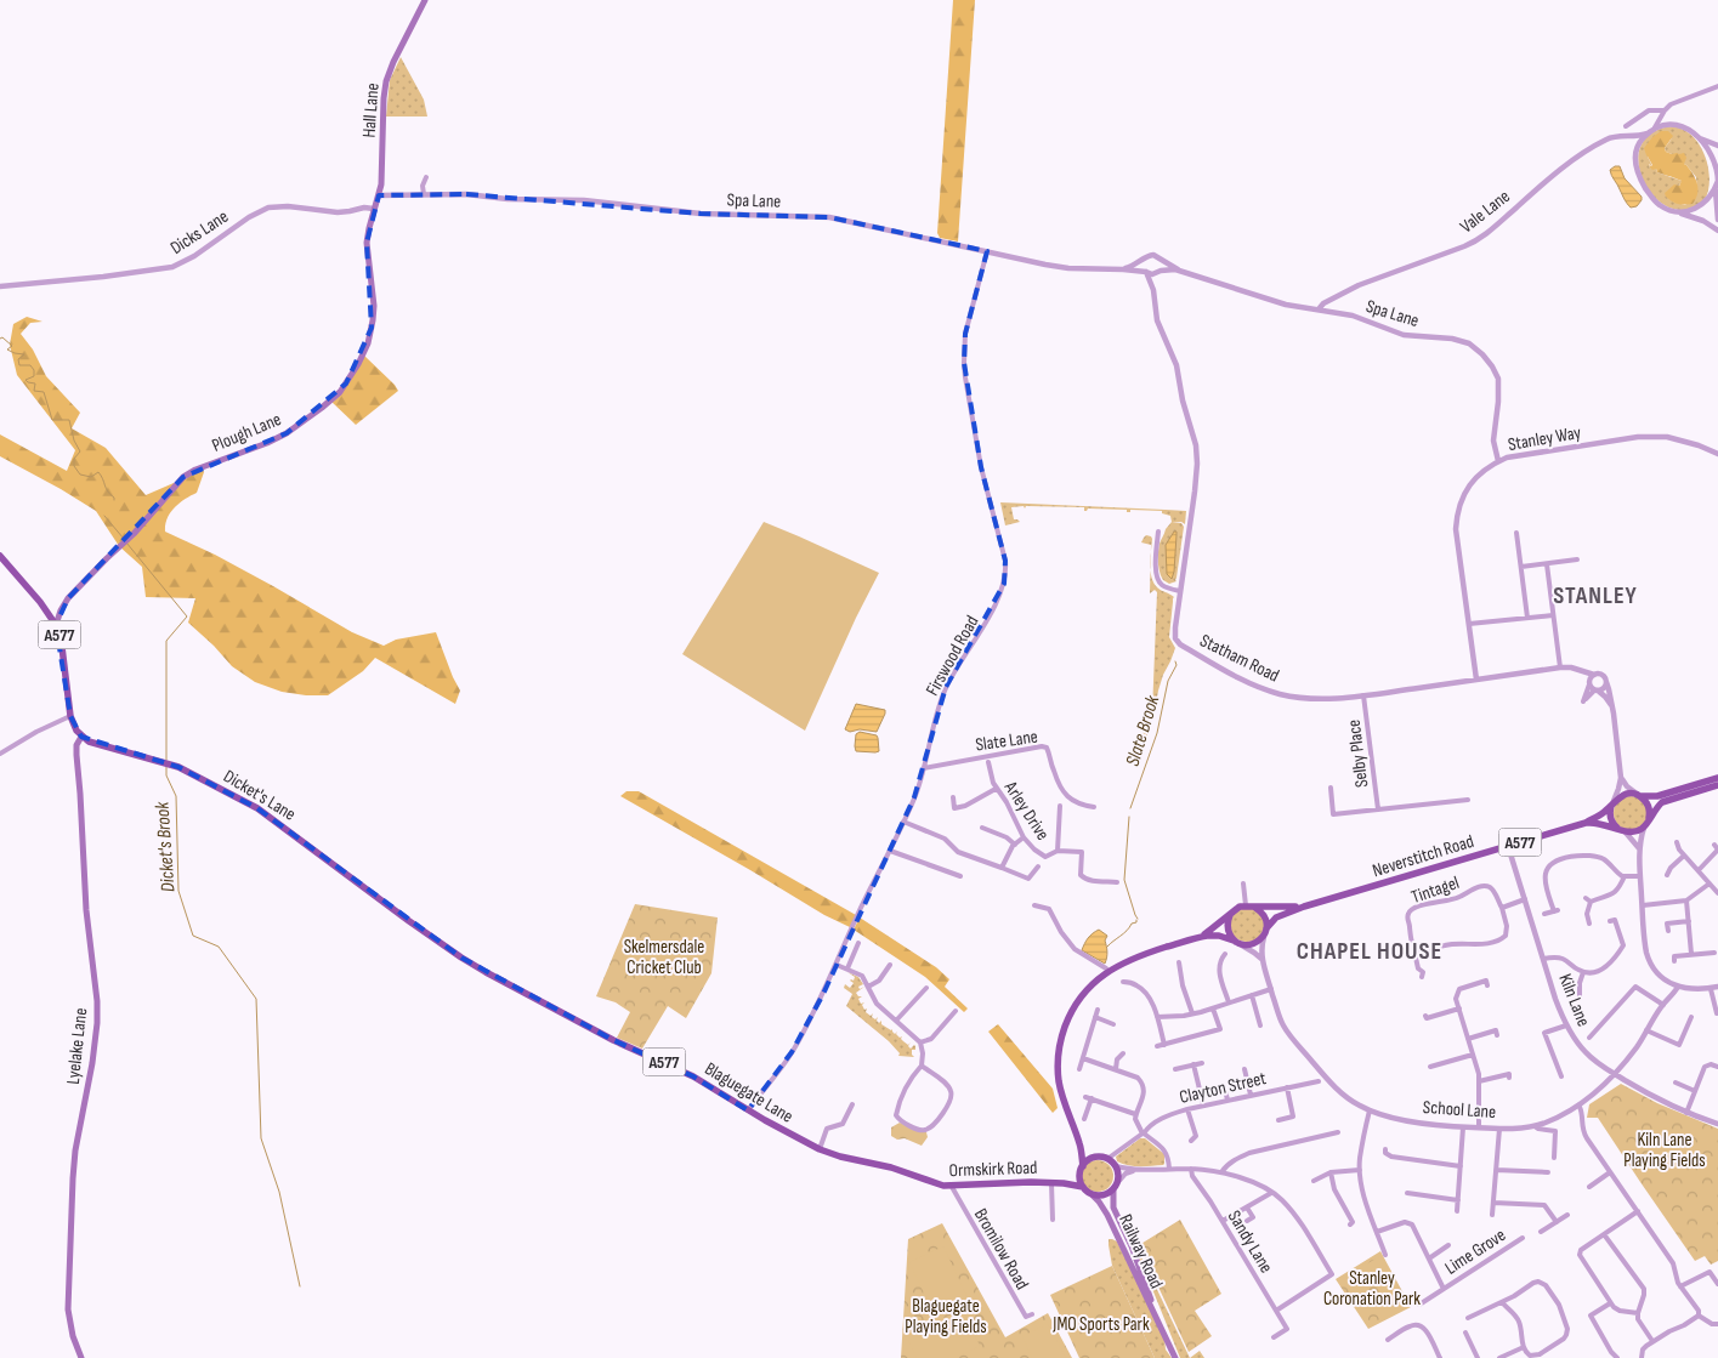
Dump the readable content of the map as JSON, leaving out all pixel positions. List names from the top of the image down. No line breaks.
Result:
{"streets":{"main road":["Hall Lane","Plough Lane","A577","Dicket's Lane","Neverstitch Road","Lyelake Lane","Blaguegate Lane","Ormskirk Road","Railway Road"],"street":["Spa Lane","Vale Lane","Dicks Lane","Stanley Way","Firswood Road","Statham Road","Slate Lane","Selby Place","Arley Drive","Tintagel","Kiln Lane","Clayton Street","School Lane","Sandy Lane","Bromilow Road","Lime Grove"]},"crossings":[["Hall Lane","Spa Lane"],["Hall Lane","Plough Lane"],["Spa Lane","Vale Lane"],["Spa Lane","Plough Lane"],["Spa Lane","Stanley Way"],["Spa Lane","Firswood Road"],["Spa Lane","Statham Road"],["Dicks Lane","Plough Lane"],["Plough Lane","A577"],["Stanley Way","Statham Road"],["A577","Dicket's Lane"],["A577","Neverstitch Road"],["A577","Lyelake Lane"],["A577","School Lane"],["A577","Ormskirk Road"],["A577","Railway Road"],["Firswood Road","Slate Lane"],["Firswood Road","Blaguegate Lane"],["Statham Road","Selby Place"],["Dicket's Lane","Lyelake Lane"],["Dicket's Lane","Blaguegate Lane"],["Neverstitch Road","Kiln Lane"],["Neverstitch Road","School Lane"],["Kiln Lane","School Lane"],["Blaguegate Lane","Ormskirk Road"],["Ormskirk Road","Bromilow Road"],["Ormskirk Road","Railway Road"]],"districts":["STANLEY","CHAPEL HOUSE"],"water":["Slate Brook","Dicket's Brook"],"parks":["Skelmersdale Cricket Club","Kiln Lane Playing Fields","Stanley Coronation Park","Blaguegate Playing Fields","JMO Sports Park"]}
